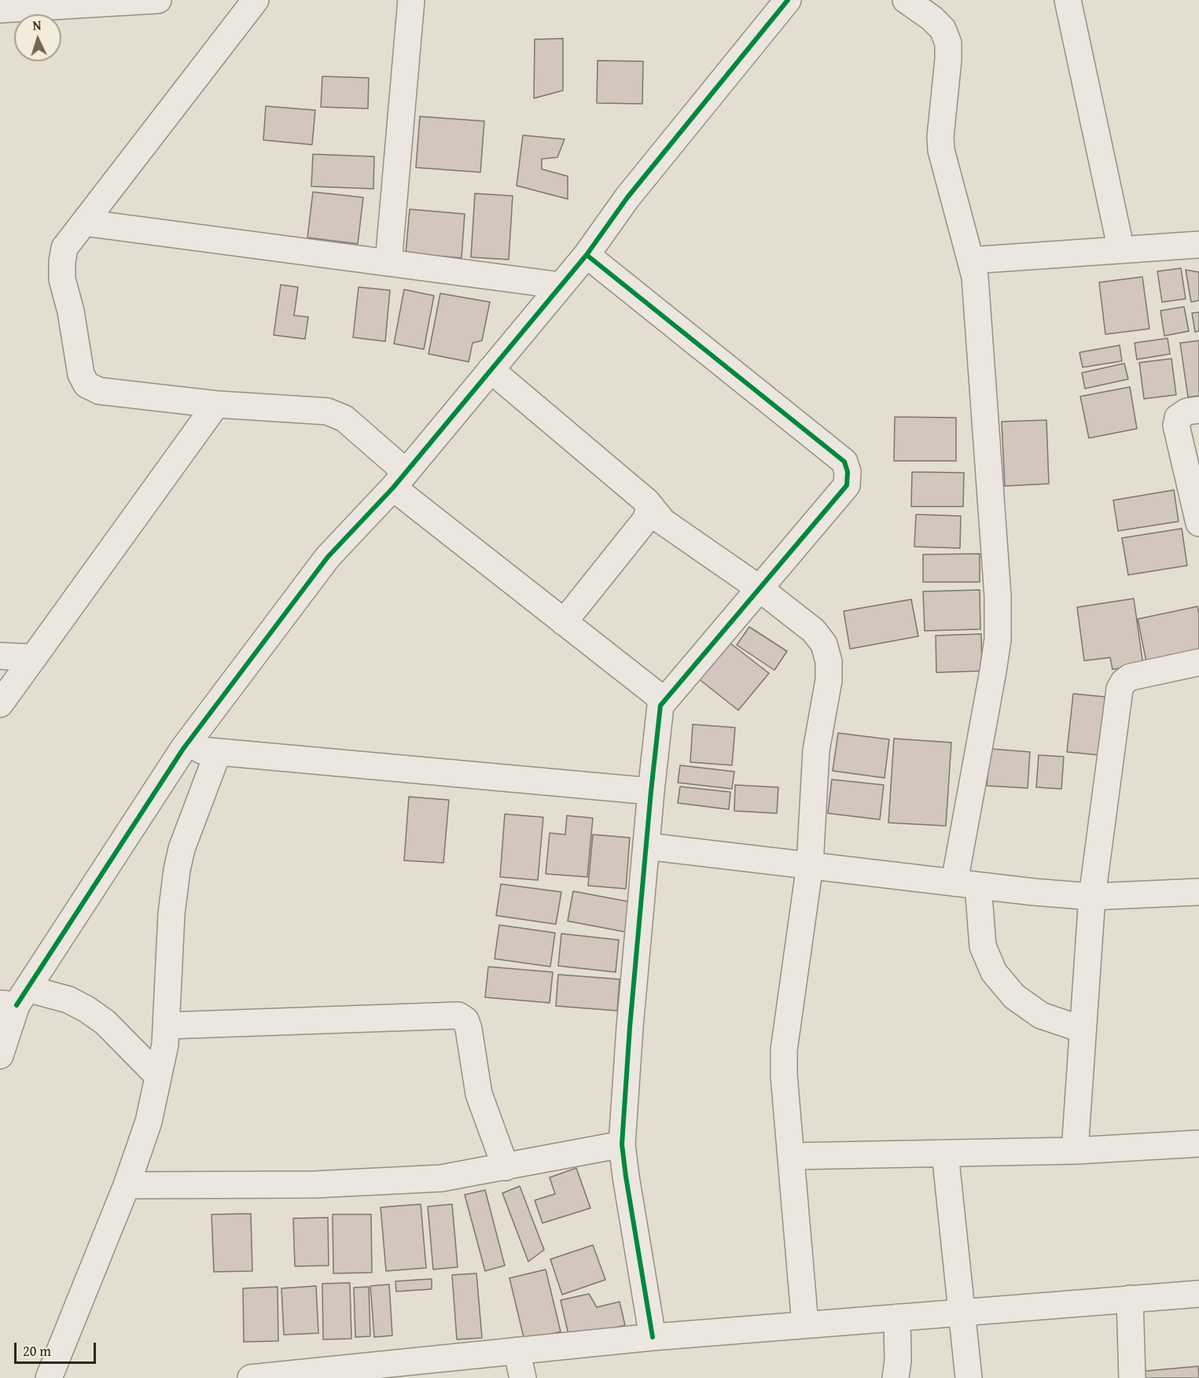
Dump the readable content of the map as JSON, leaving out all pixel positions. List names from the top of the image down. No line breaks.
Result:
{"scale_bar":"20 m","north":"top"}
